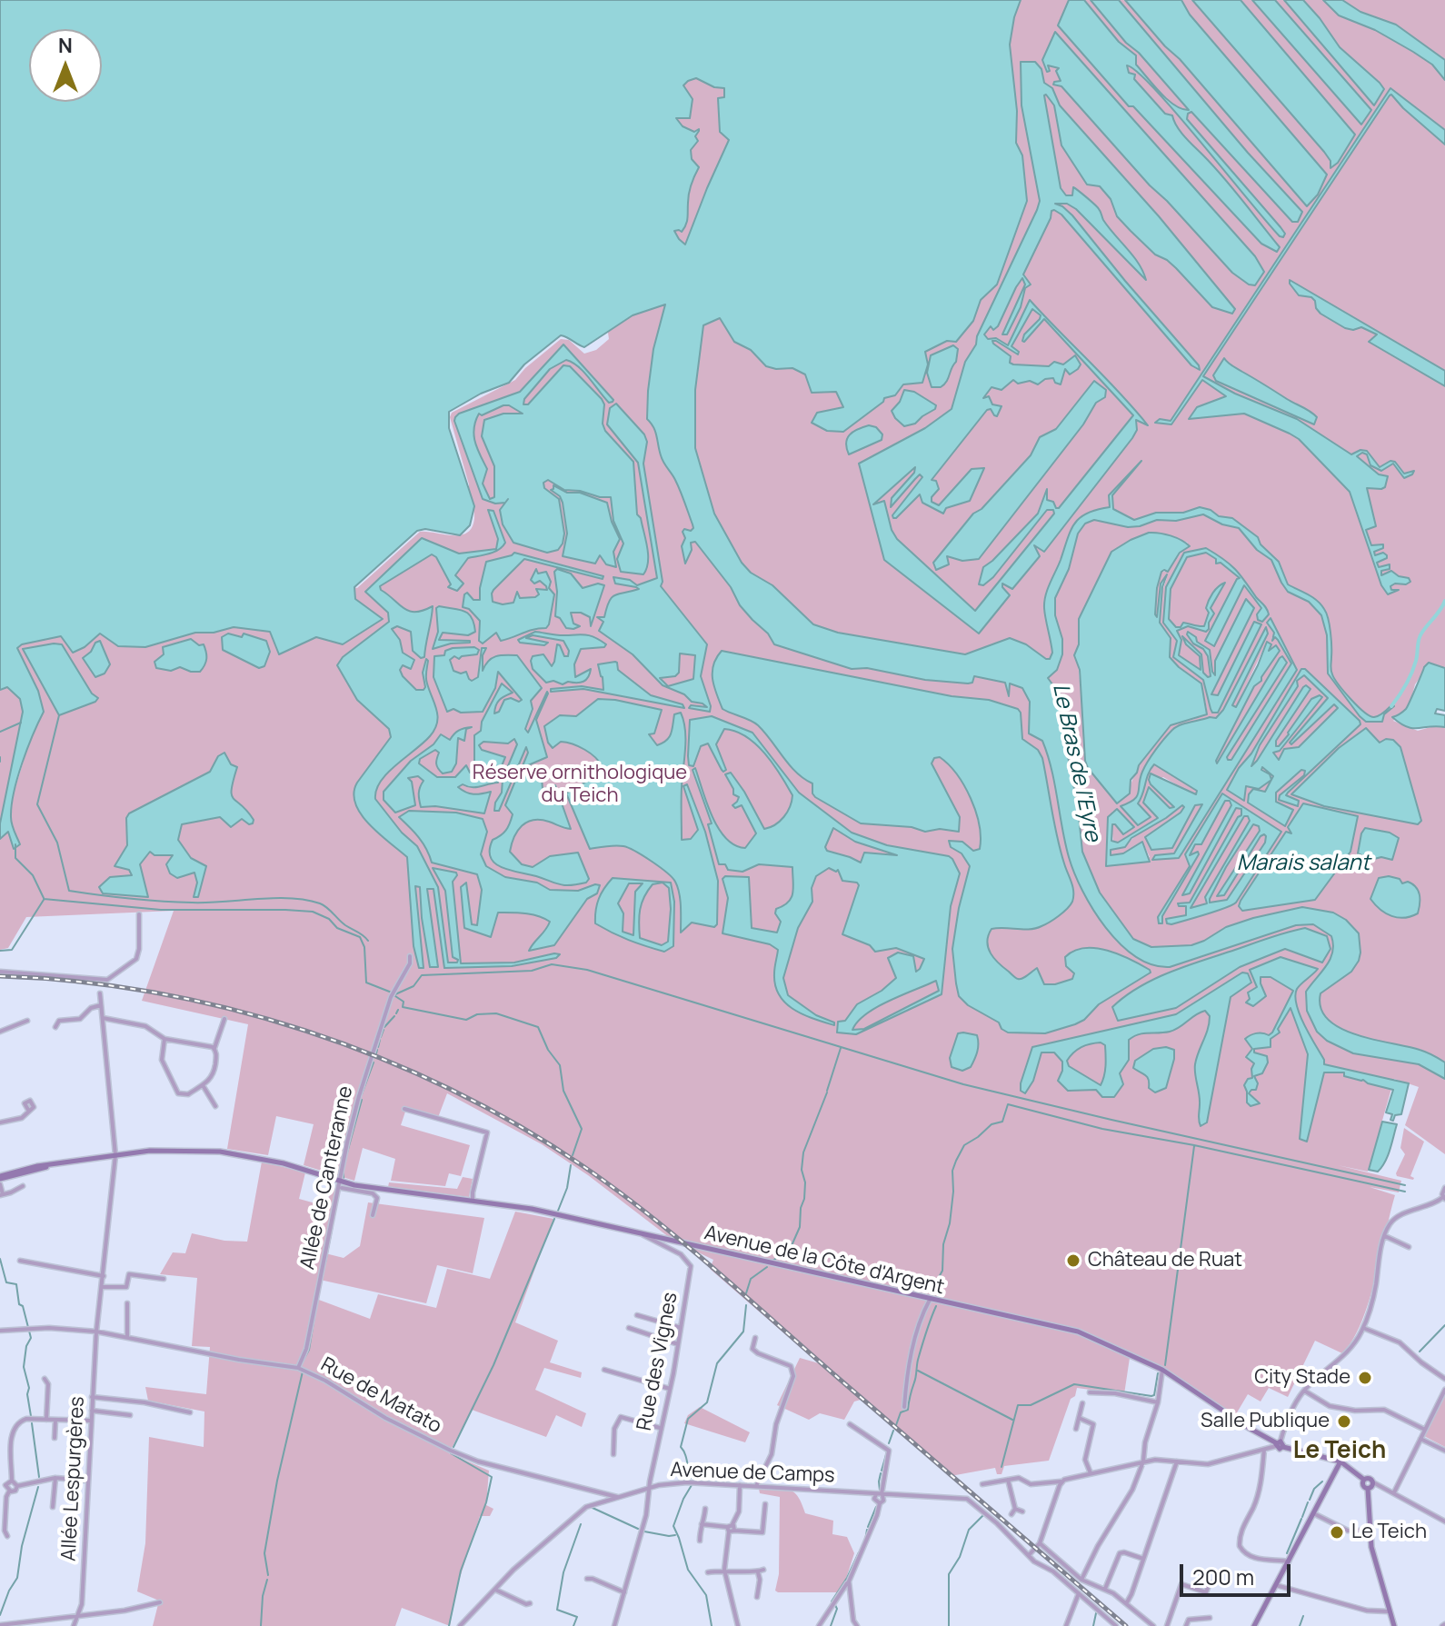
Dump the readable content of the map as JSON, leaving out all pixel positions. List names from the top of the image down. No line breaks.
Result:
{"streets":{"main road":["Avenue de la Côte d'Argent"],"street":["Allée de Canteranne","Rue des Vignes","Rue de Matato","Avenue de Camps","Allée Lespurgères"]},"crossings":[["Allée de Canteranne","Avenue de la Côte d'Argent"],["Allée de Canteranne","Rue de Matato"],["Avenue de la Côte d'Argent","Rue des Vignes"],["Avenue de la Côte d'Argent","Allée Lespurgères"],["Rue des Vignes","Avenue de Camps"],["Rue de Matato","Avenue de Camps"],["Rue de Matato","Allée Lespurgères"]],"districts":["Le Teich"],"water":["Le Bras de l'Eyre","Marais salant"],"parks":["Réserve ornithologique du Teich"],"places":["Château de Ruat","City Stade","Salle Publique","Le Teich"],"scale_bar":"200 m","north":"top"}
